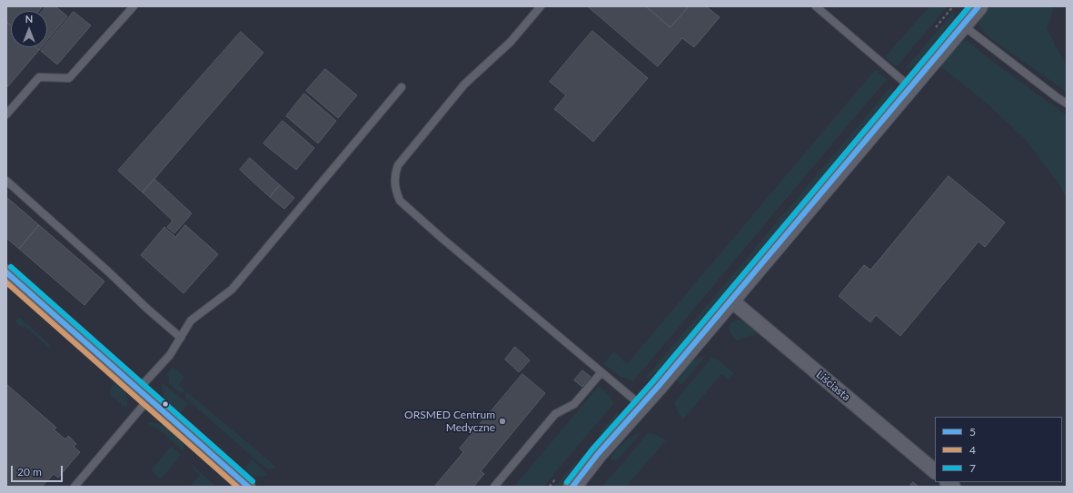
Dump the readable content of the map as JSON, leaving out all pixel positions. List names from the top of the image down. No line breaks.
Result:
{"streets":{"street":["Liściasta"]},"places":["ORSMED Centrum Medyczne"],"lines":["transit line 5","transit line 7","transit line 4"],"legend":["5","4","7"],"scale_bar":"20 m","north":"top"}
